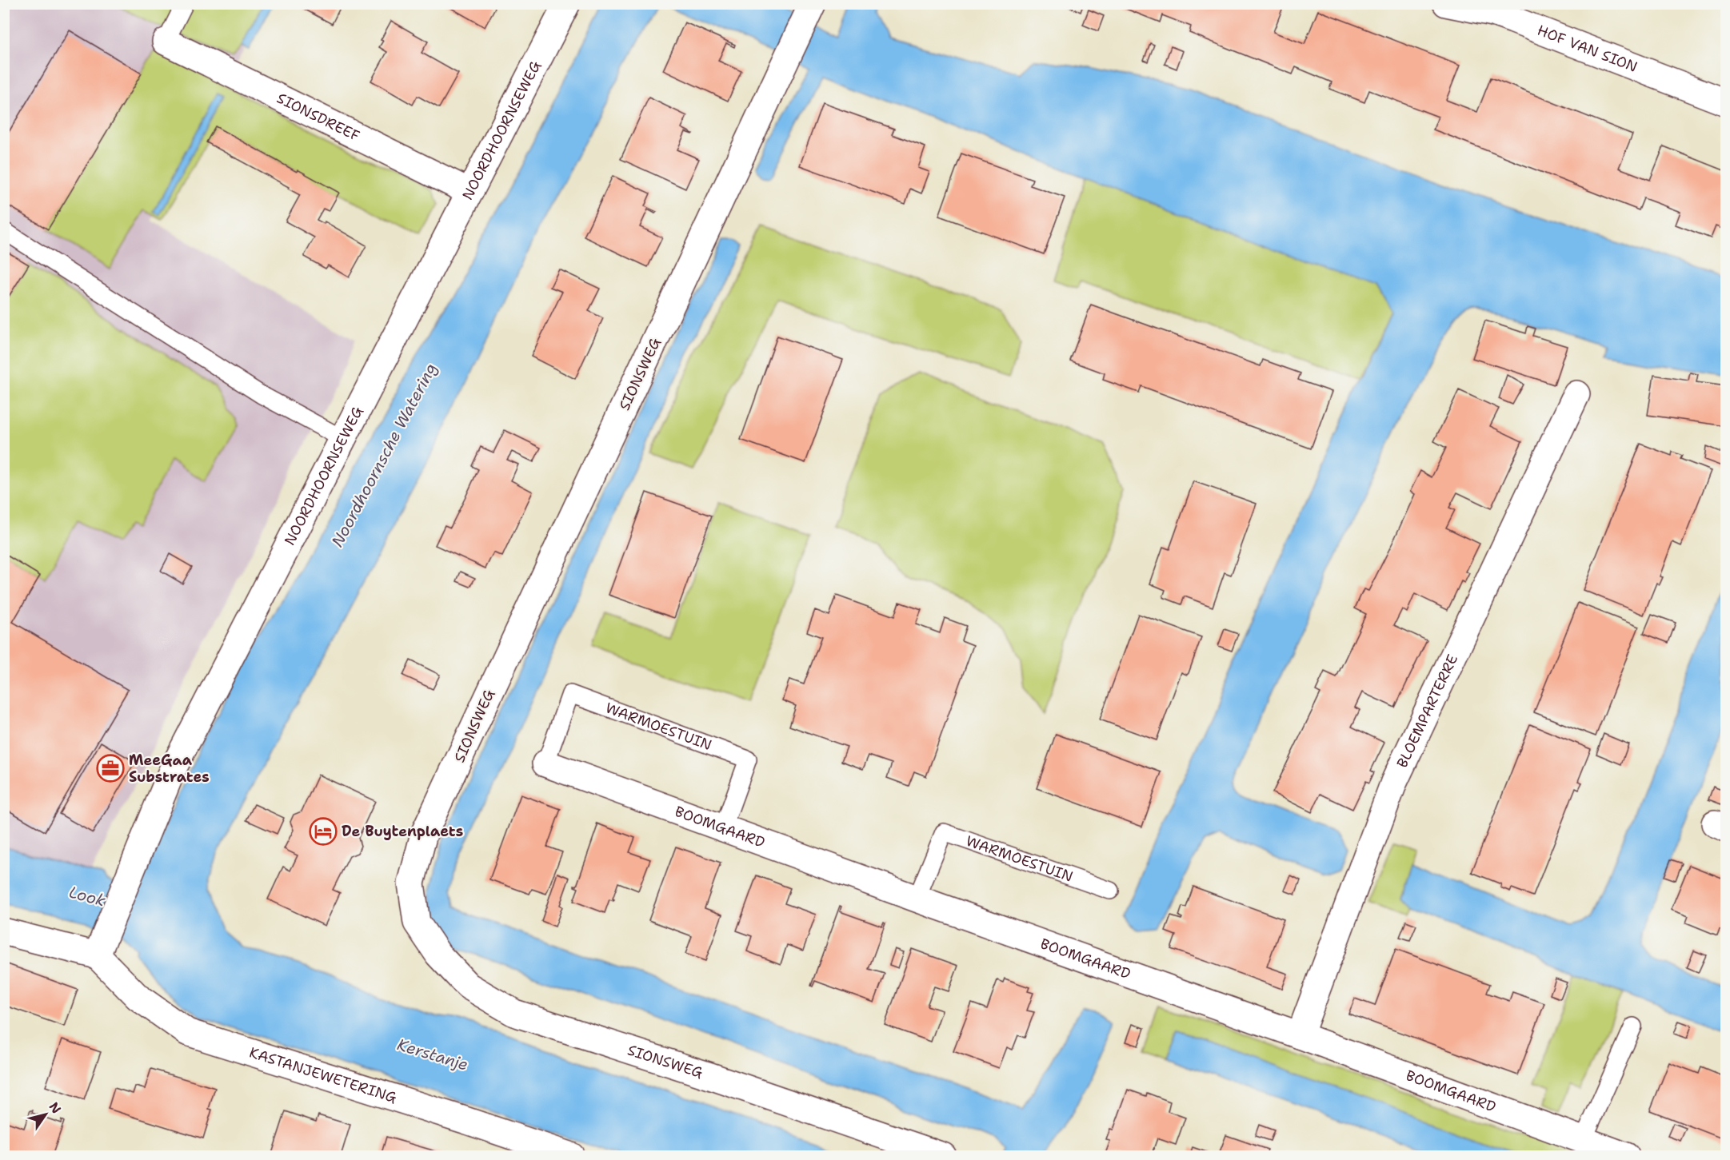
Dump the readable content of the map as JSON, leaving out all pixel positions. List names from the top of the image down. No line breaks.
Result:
{"streets":{"street":["HOF VAN SION","SIONSDREEF","NOORDHOORNSEWEG","SIONSWEG","BLOEMPARTERRE","BOOMGAARD","KASTANJEWETERING"],"lane":["WARMOESTUIN"]},"crossings":[["SIONSDREEF","NOORDHOORNSEWEG"],["NOORDHOORNSEWEG","KASTANJEWETERING"],["BLOEMPARTERRE","BOOMGAARD"],["WARMOESTUIN","BOOMGAARD"]],"water":["Noordhoornsche Watering","Look","Kerstanje"],"places":{"office":["MeeGaa Substrates"],"hotel":["De Buytenplaets"]},"north":"top right"}
